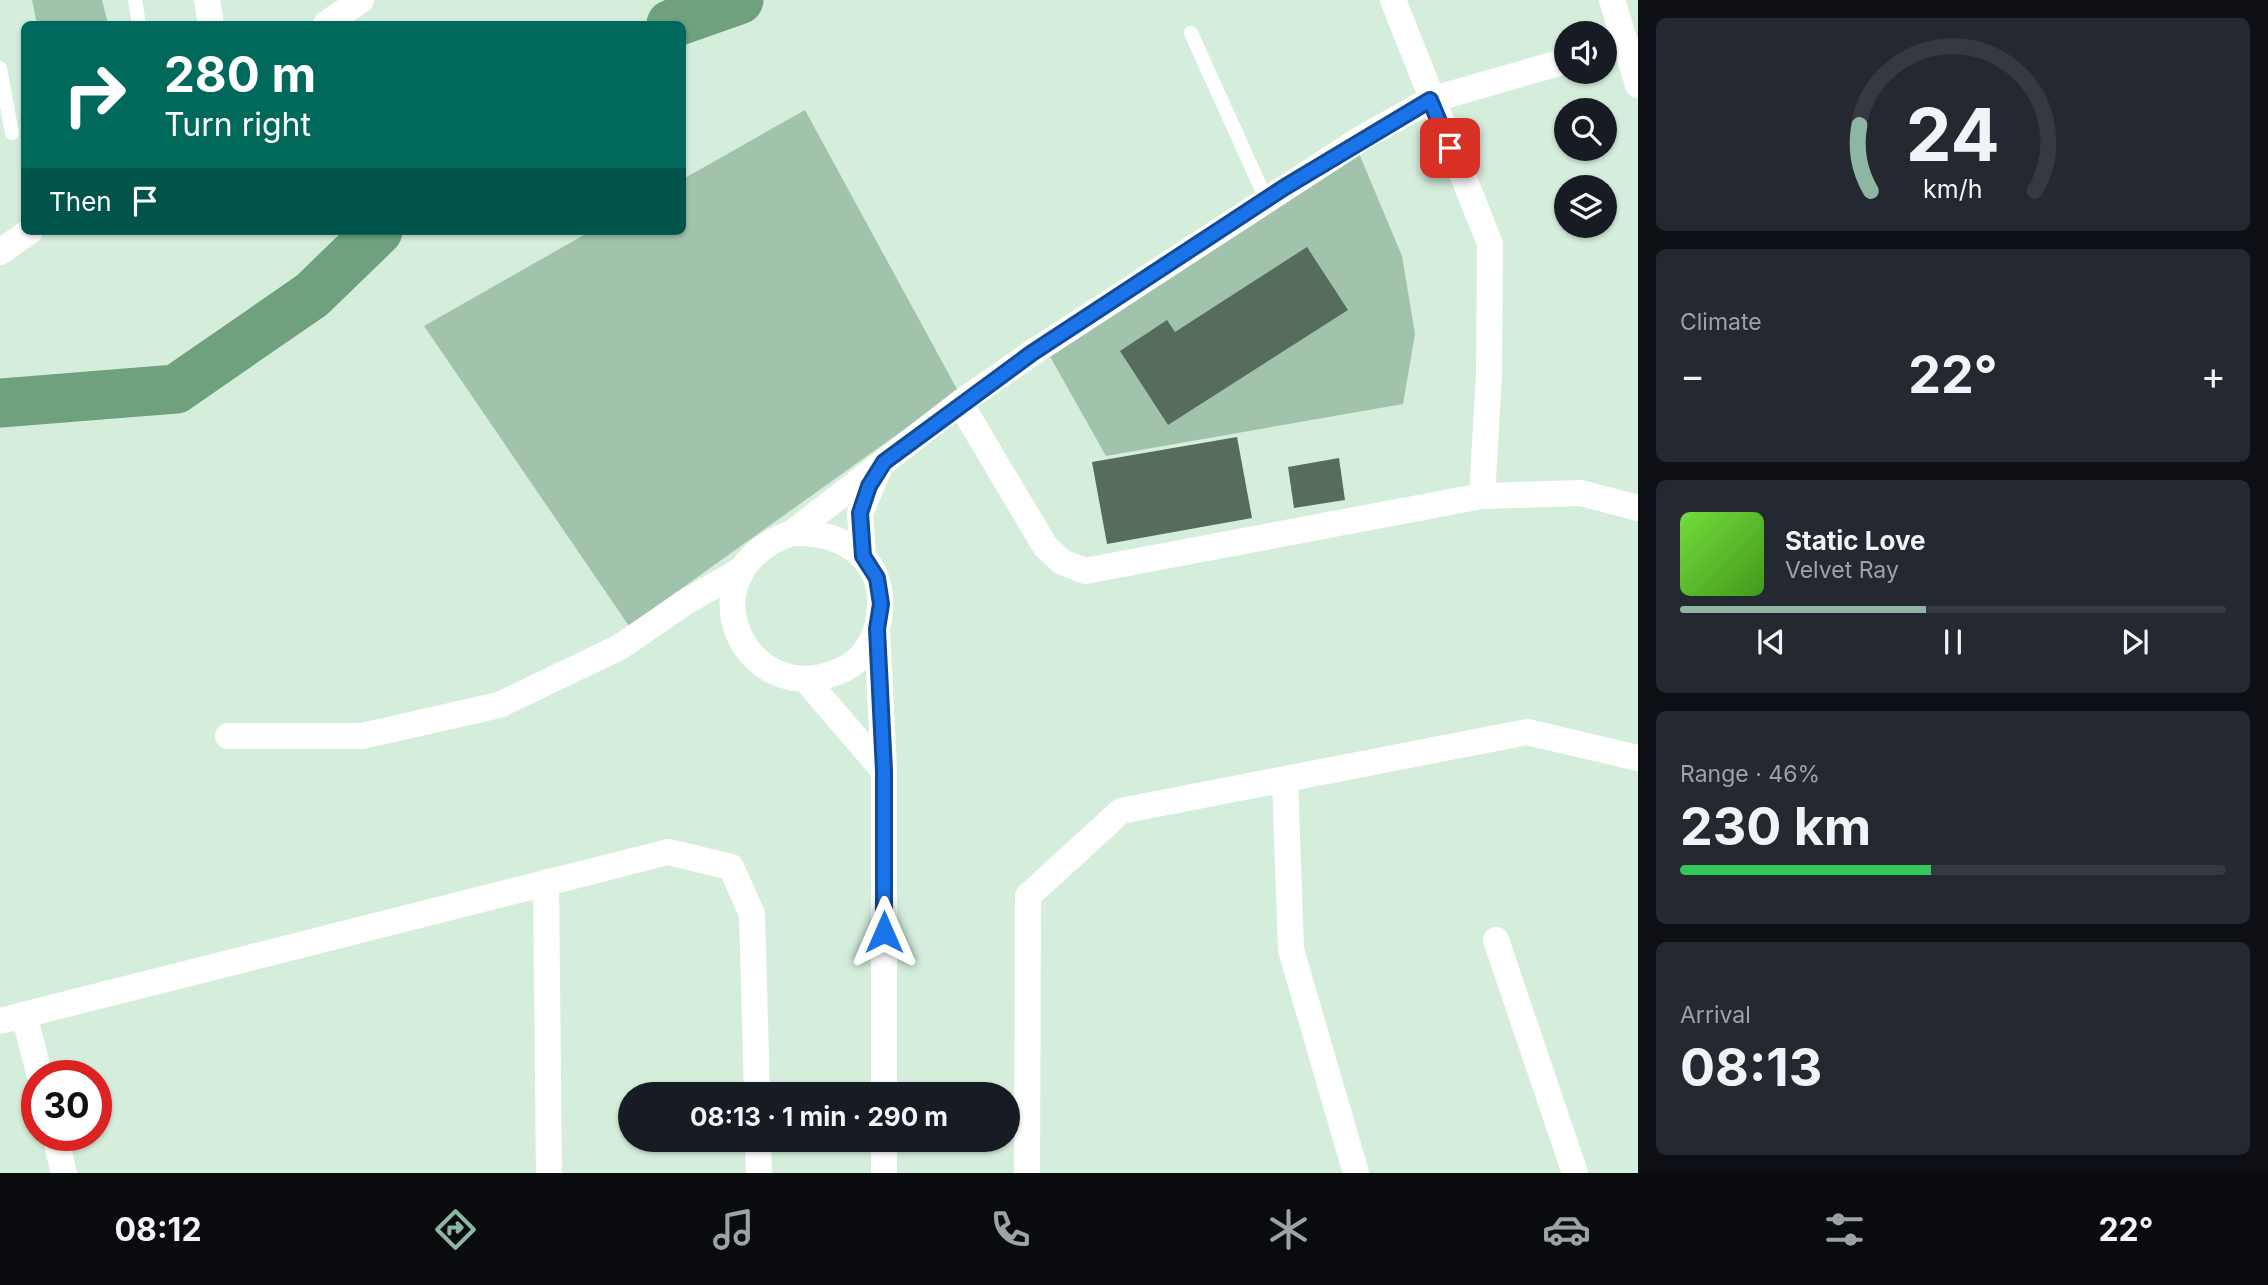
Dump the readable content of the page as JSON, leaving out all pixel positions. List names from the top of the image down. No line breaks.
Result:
{"page":{"turn":["280 m","Turn right"],"then":"Then","tile":["Climate",["Range · 46%","230 km"],["Arrival","08:13"]],"heat":["−","22°","+"],"song":["Static Love","Velvet Ray"],"limit":"30","trip":"08:13 · 1 min · 290 m","tabs":["08:12","22°"],"gauge":["24","km/h"]}}
